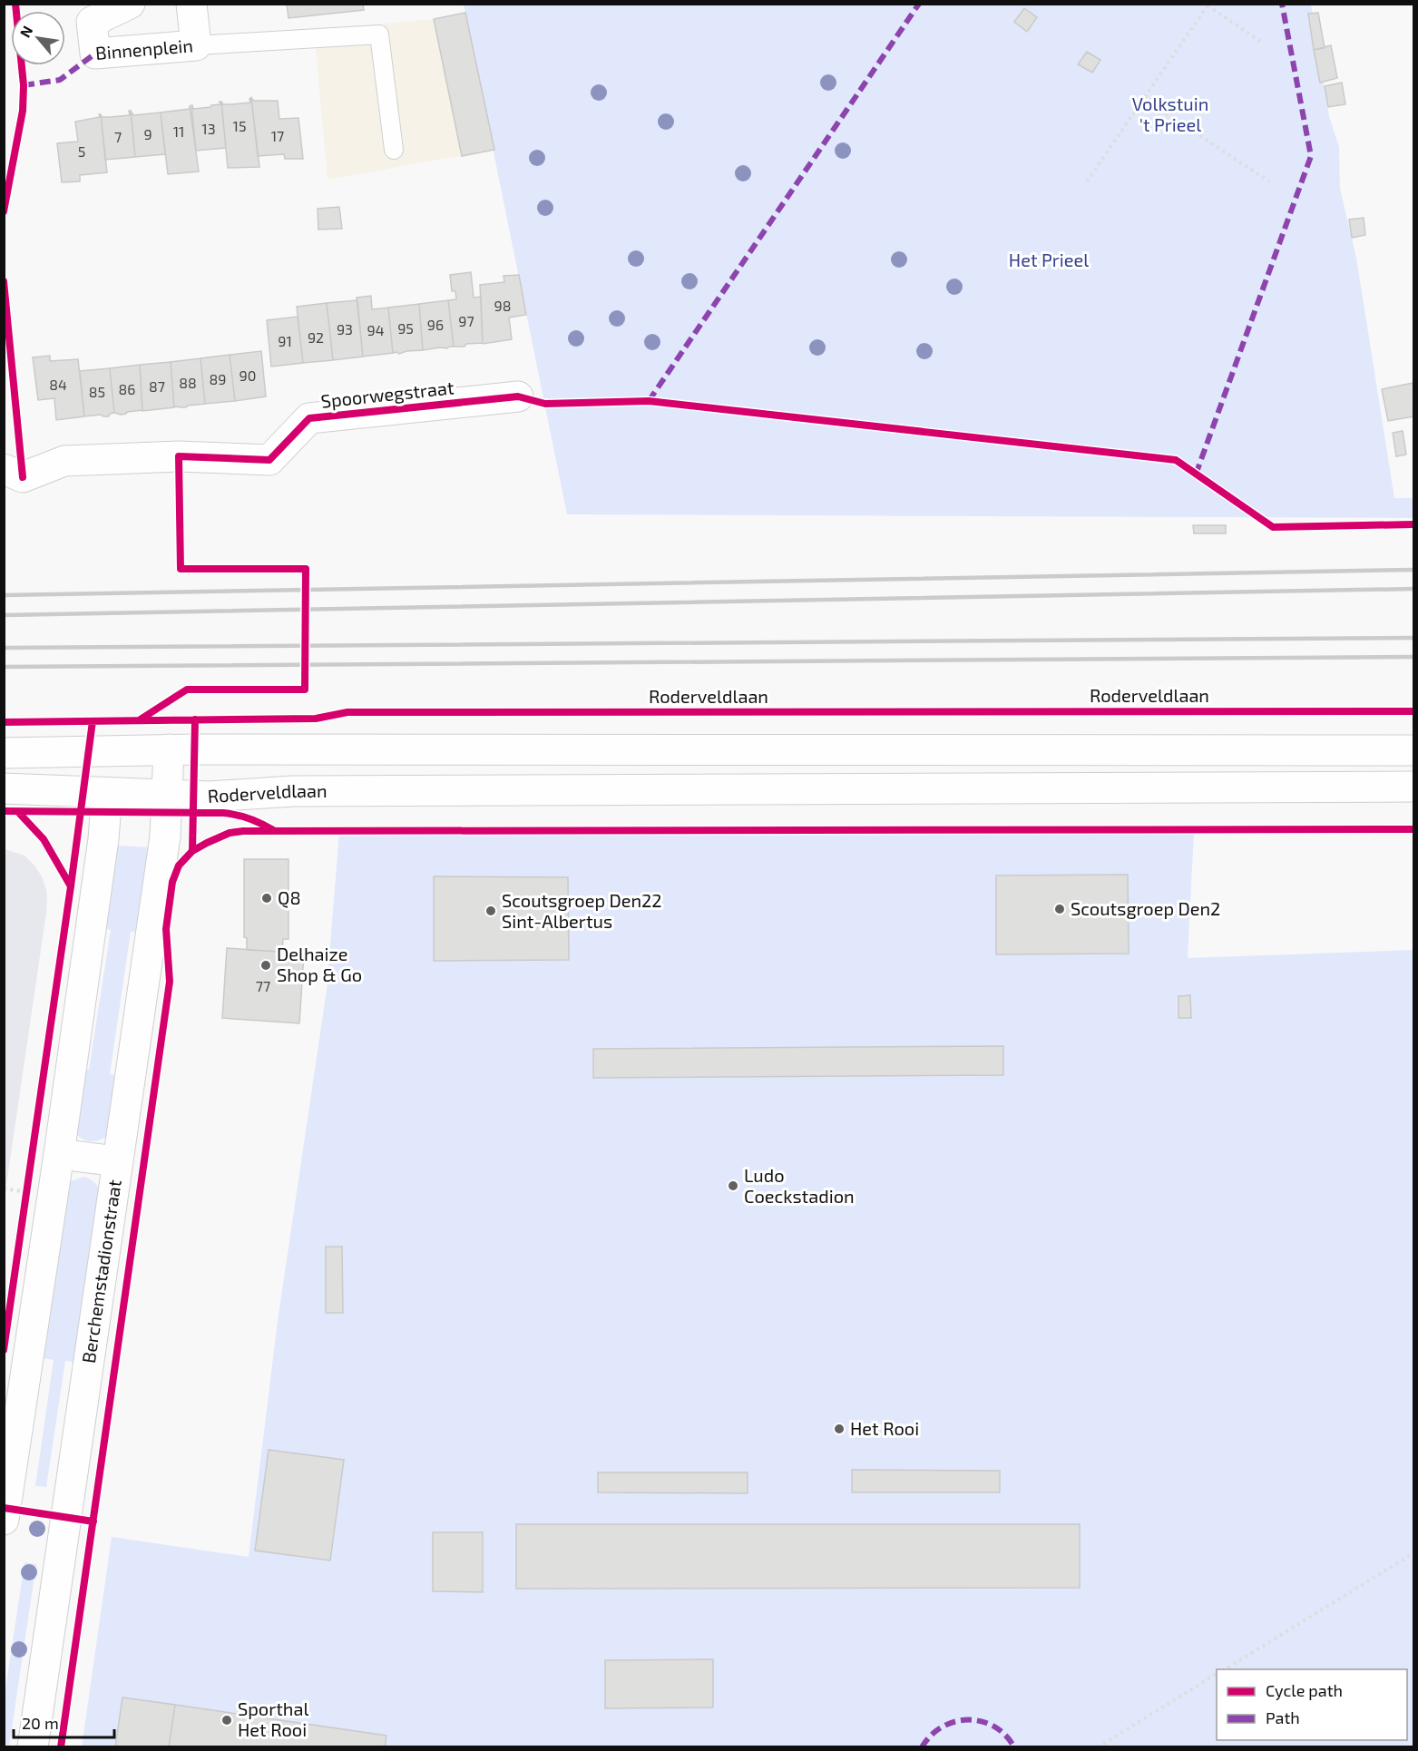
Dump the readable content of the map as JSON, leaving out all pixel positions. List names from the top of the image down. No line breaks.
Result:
{"streets":{"street":["Binnenplein","Spoorwegstraat","Roderveldlaan","Berchemstadionstraat"]},"crossings":[["Roderveldlaan","Berchemstadionstraat"]],"parks":["Volkstuin 't Prieel","Het Prieel"],"places":["Q8","Scoutsgroep Den2","Scoutsgroep Den22 Sint-Albertus","Delhaize Shop & Go","Ludo Coeckstadion","Het Rooi","Sporthal Het Rooi"],"house_numbers":["15","13","11","9","17","7","5","98","97","96","95","93","94","92","91","90","89","88","84","87","86","85","77"],"legend":["Cycle path","Path"],"scale_bar":"20 m","north":"top left"}
